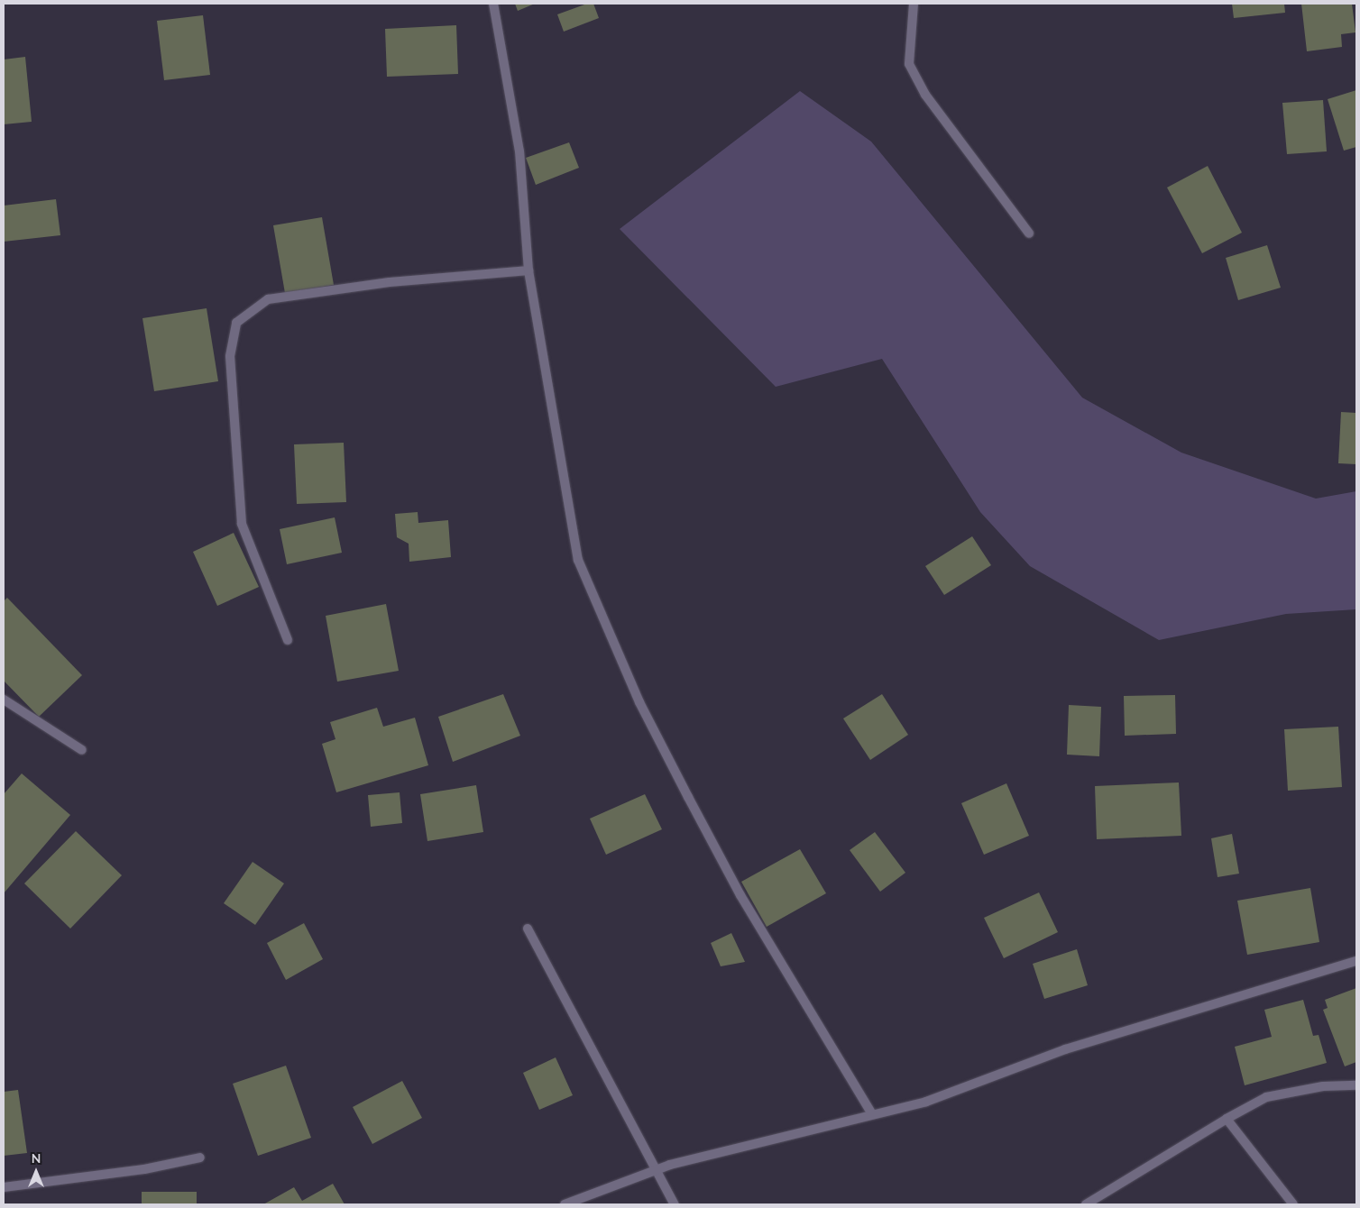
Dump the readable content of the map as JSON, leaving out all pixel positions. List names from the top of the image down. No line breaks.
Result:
{"north":"top"}
